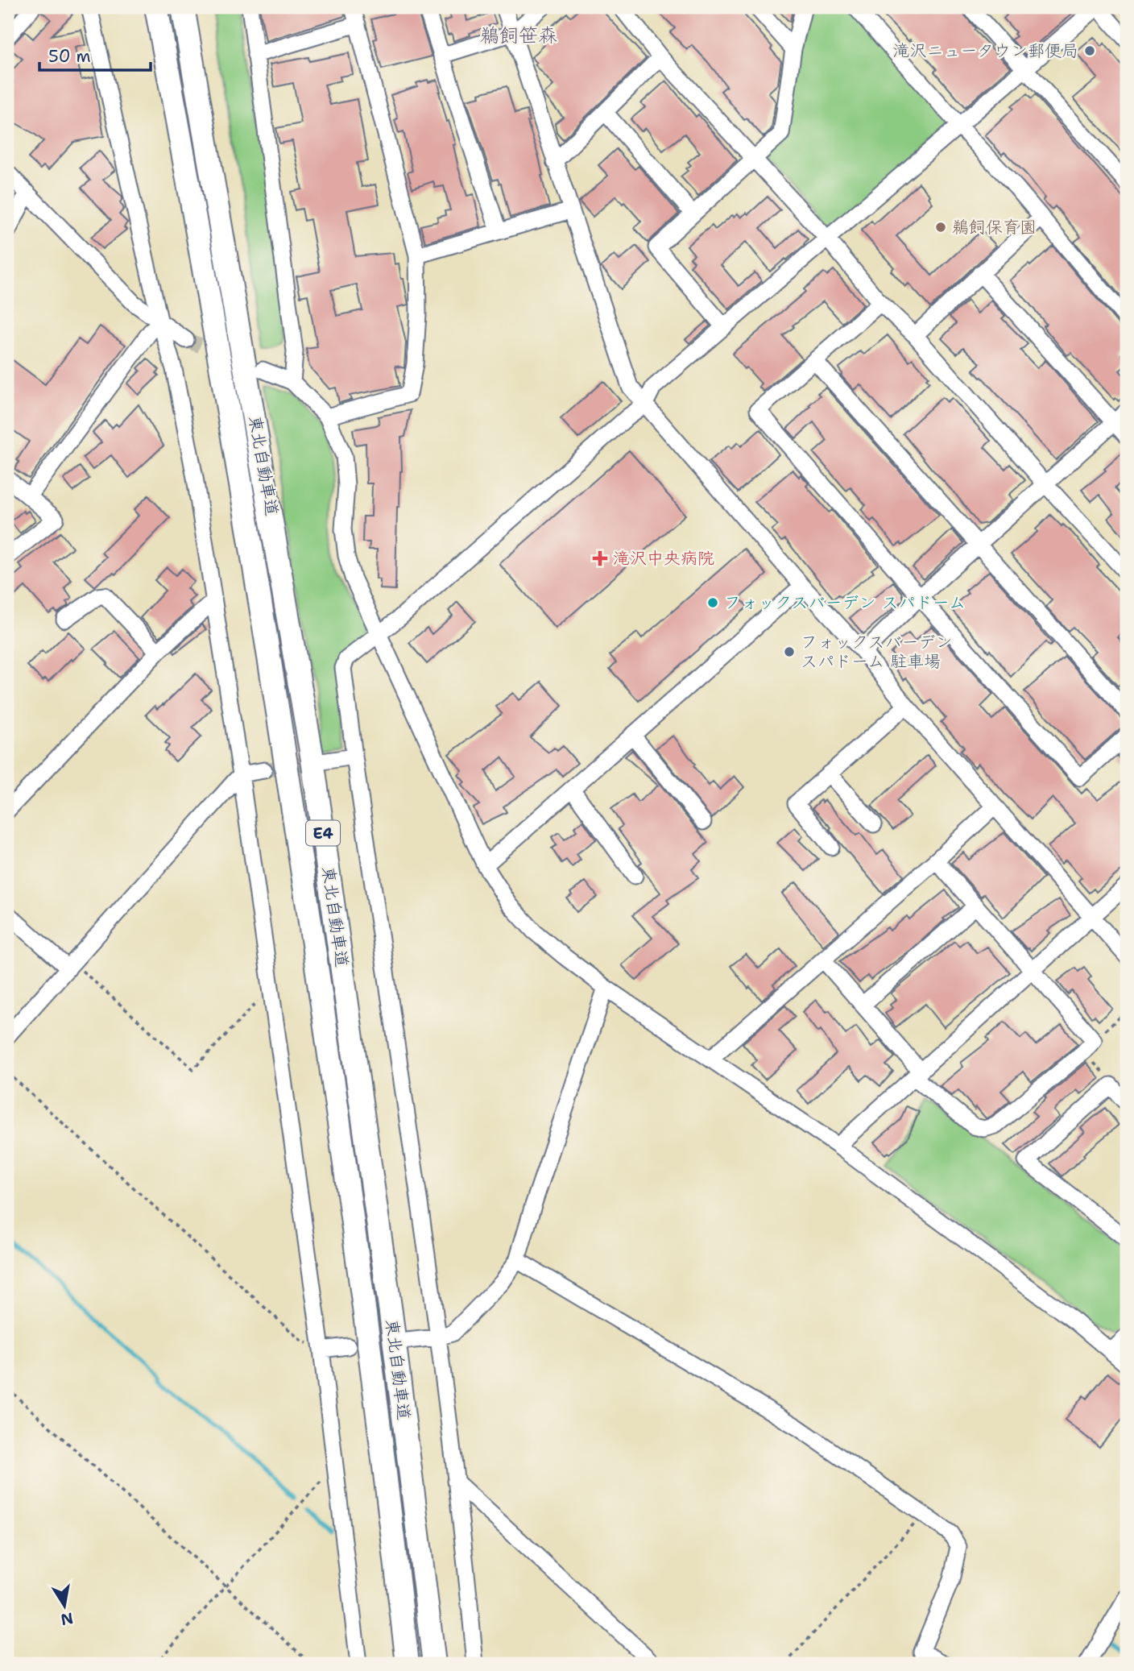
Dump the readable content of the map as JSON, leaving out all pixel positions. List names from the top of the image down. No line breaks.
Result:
{"streets":{"highway":["東北自動車道","E4"]},"districts":["鵜飼笹森"],"places":{"other":["滝沢ニュータウン郵便局","鵜飼保育園","フォックスバーデン スパドーム","フォックスバーデン スパドーム 駐車場"],"health":["滝沢中央病院"]},"scale_bar":"50 m","north":"bottom"}
